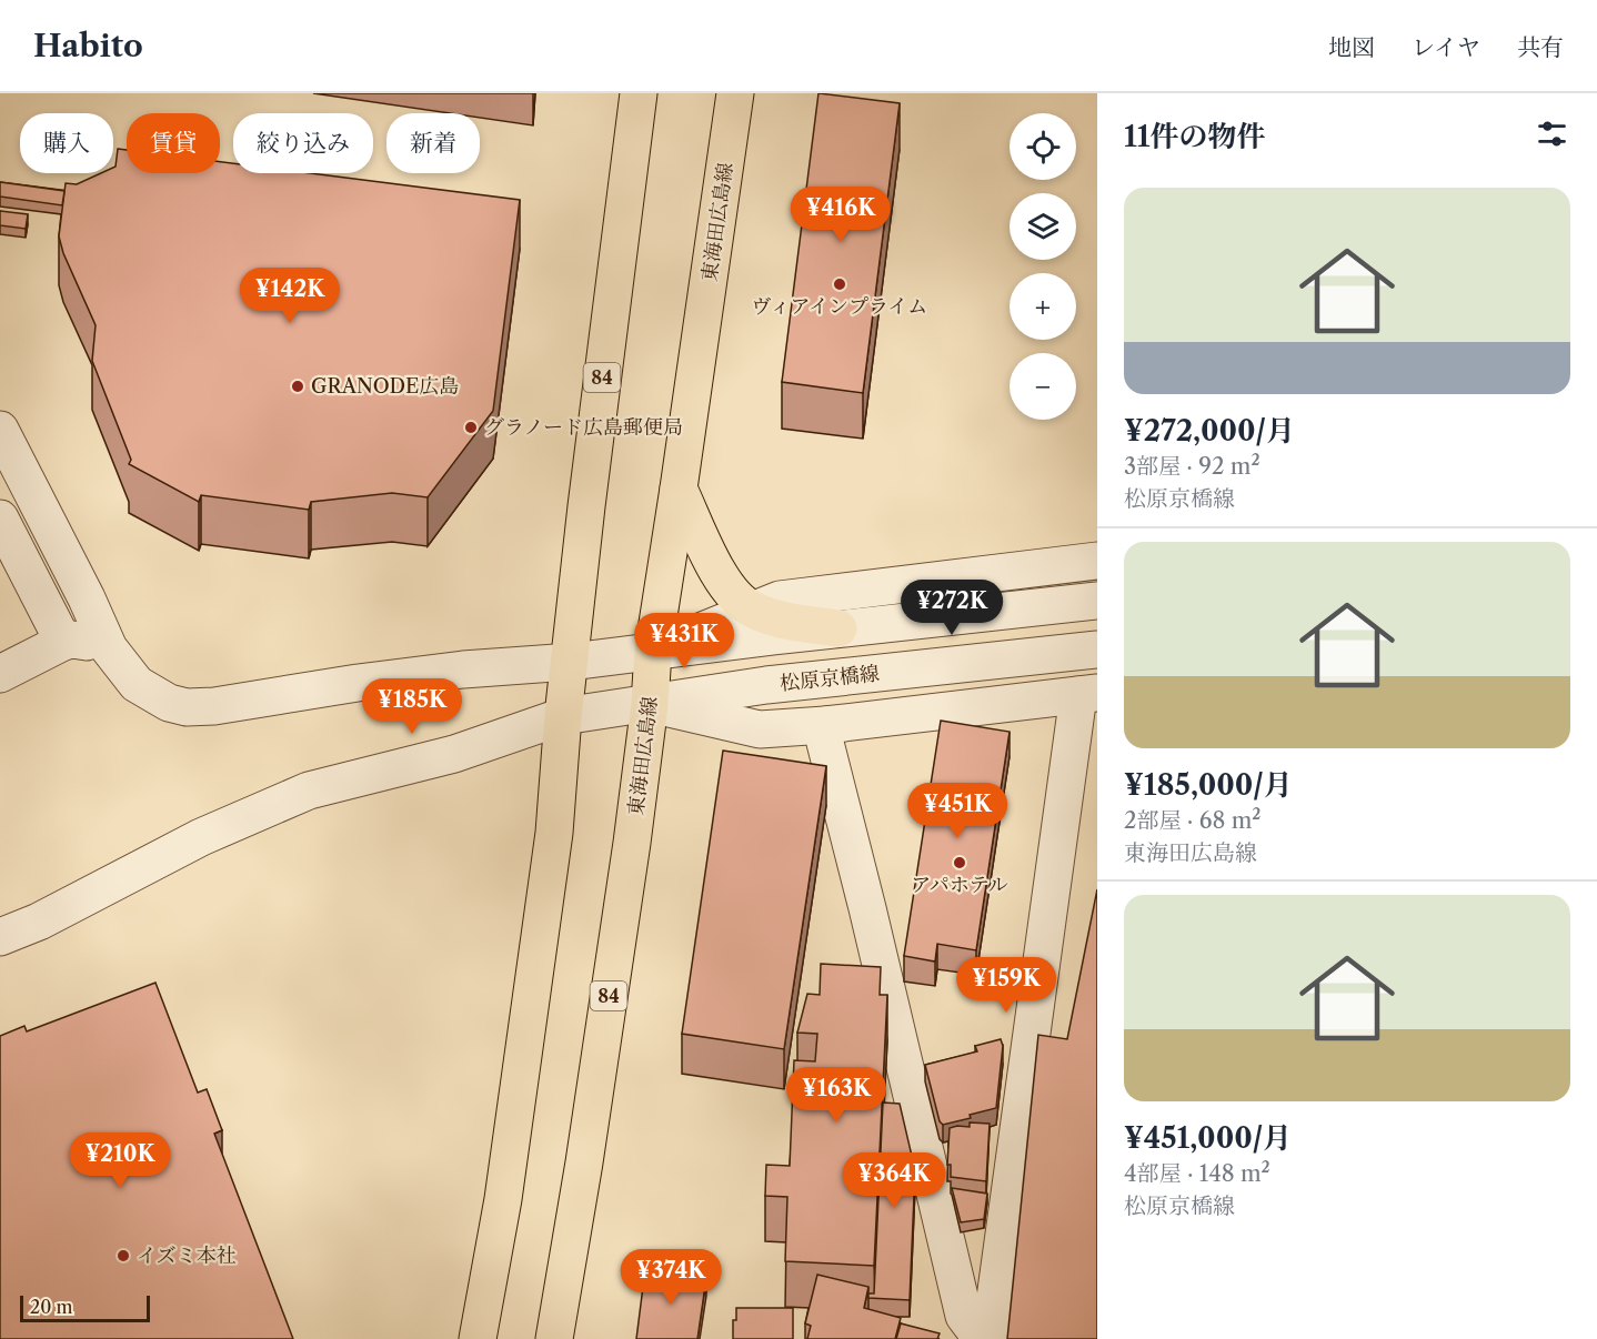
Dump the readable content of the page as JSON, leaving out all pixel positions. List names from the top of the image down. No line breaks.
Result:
{"streets":{"main road":["東海田広島線","84"],"street":["松原京橋線"]},"crossings":[["東海田広島線","松原京橋線"],["84","松原京橋線"]],"places":["ヴィアインプライム","GRANODE広島","グラノード広島郵便局","アパホテル","イズミ本社"],"scale_bar":"20 m","page":{"header":"Habito","nav":["地図","レイヤ","共有"],"heading":"11件の物件","map_buttons":["+","−"],"chip":["購入","賃貸","絞り込み","新着"],"list":[{"name":"¥272,000/月","note":"3部屋 · 92 m² · 松原京橋線"},{"name":"¥185,000/月","note":"2部屋 · 68 m² · 東海田広島線"},{"name":"¥451,000/月","note":"4部屋 · 148 m² · 松原京橋線"}],"price":["¥416K","¥142K","¥272K","¥431K","¥185K","¥451K","¥159K","¥163K","¥210K","¥364K","¥374K"],"scale":"20 m"}}
